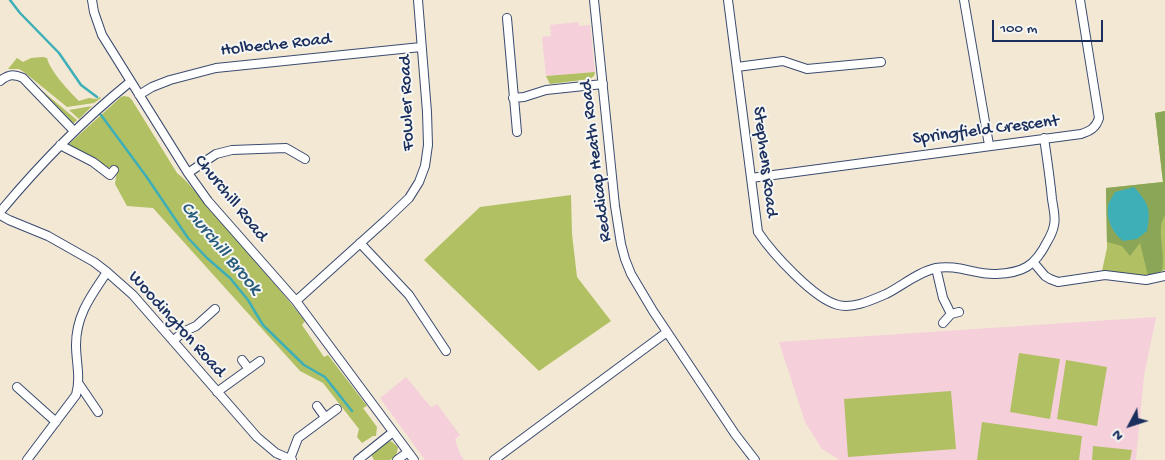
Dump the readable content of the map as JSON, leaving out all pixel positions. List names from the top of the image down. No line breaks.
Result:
{"streets":{"street":["Holbeche Road","Fowler Road","Springfield Crescent","Reddicap Heath Road","Stephens Road","Churchill Road","Woodington Road"]},"crossings":[["Holbeche Road","Fowler Road"],["Holbeche Road","Churchill Road"],["Fowler Road","Churchill Road"],["Springfield Crescent","Stephens Road"]],"water":["Churchill Brook"],"scale_bar":"100 m","north":"bottom left"}
